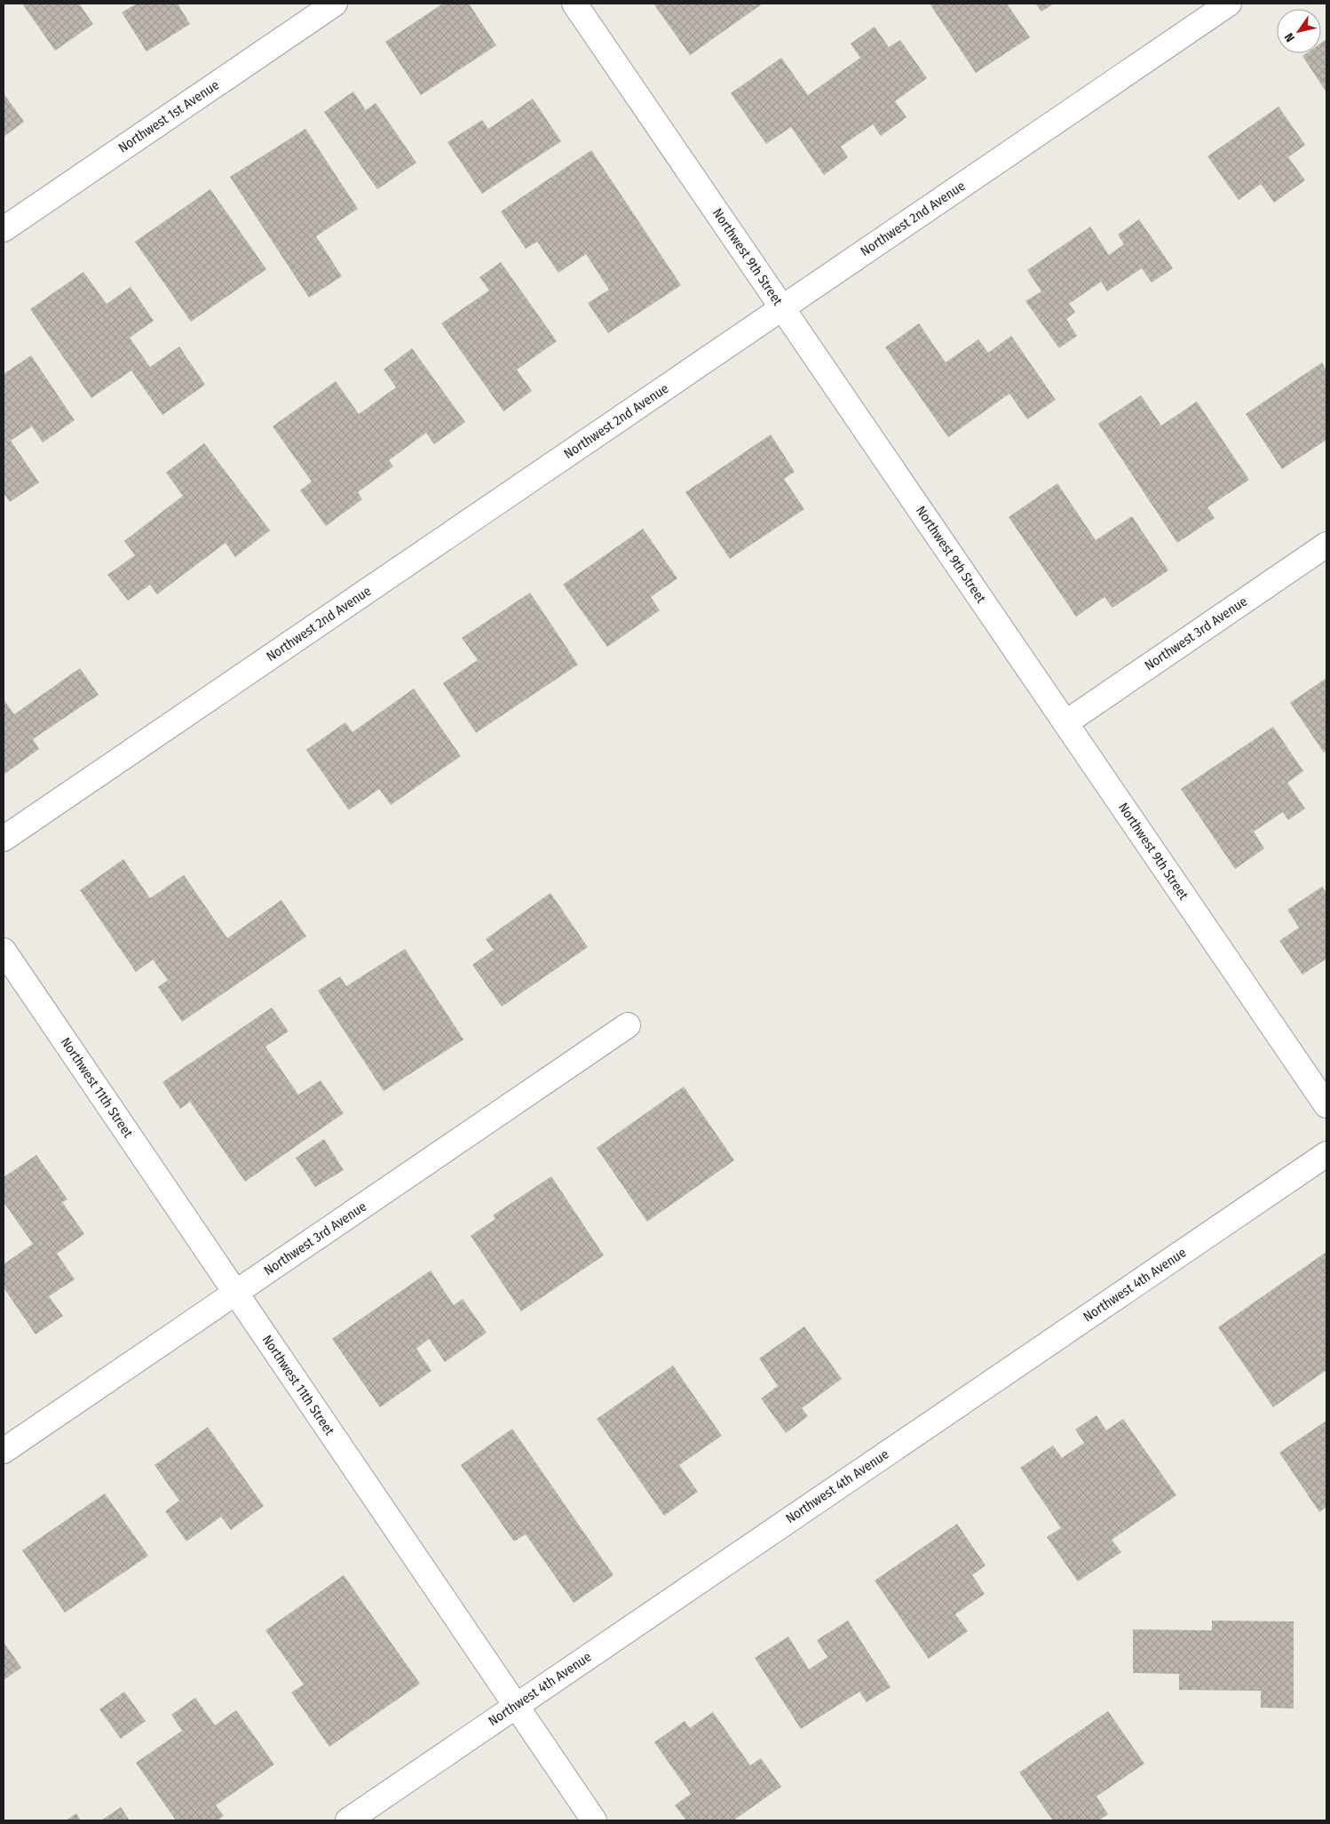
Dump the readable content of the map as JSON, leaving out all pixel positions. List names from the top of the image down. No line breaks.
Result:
{"streets":{"street":["Northwest 1st Avenue","Northwest 2nd Avenue","Northwest 9th Street","Northwest 3rd Avenue","Northwest 11th Street","Northwest 4th Avenue"]},"crossings":[["Northwest 2nd Avenue","Northwest 9th Street"],["Northwest 9th Street","Northwest 3rd Avenue"],["Northwest 3rd Avenue","Northwest 11th Street"],["Northwest 11th Street","Northwest 4th Avenue"]],"north":"bottom left"}
